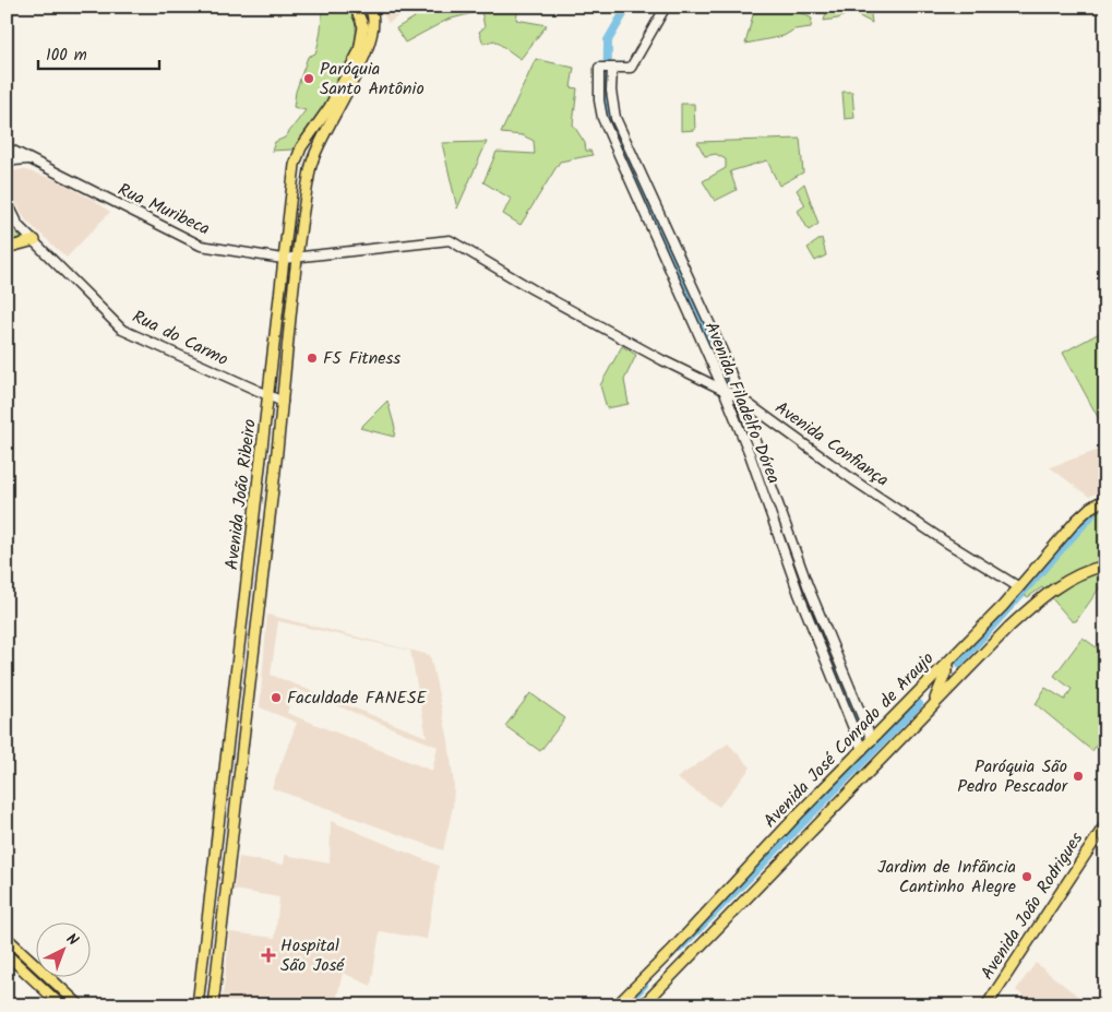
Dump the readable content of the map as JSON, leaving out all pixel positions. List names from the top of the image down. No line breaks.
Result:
{"streets":{"main road":["Avenida João Ribeiro","Avenida José Conrado de Araujo","Avenida João Rodrigues"],"street":["Rua Muribeca","Rua do Carmo","Avenida Filadelfo Dórea","Avenida Confiança"]},"crossings":[["Rua Muribeca","Avenida Confiança"],["Rua Muribeca","Avenida João Ribeiro"],["Rua do Carmo","Avenida João Ribeiro"],["Avenida Filadelfo Dórea","Avenida Confiança"],["Avenida Filadelfo Dórea","Avenida José Conrado de Araujo"],["Avenida Confiança","Avenida José Conrado de Araujo"]],"places":{"other":["Paróquia Santo Antônio","F5 Fitness","Faculdade FANESE","Paróquia São Pedro Pescador","Jardim de Infãncia Cantinho Alegre"],"health":["Hospital São José"]},"scale_bar":"100 m","north":"top right"}
